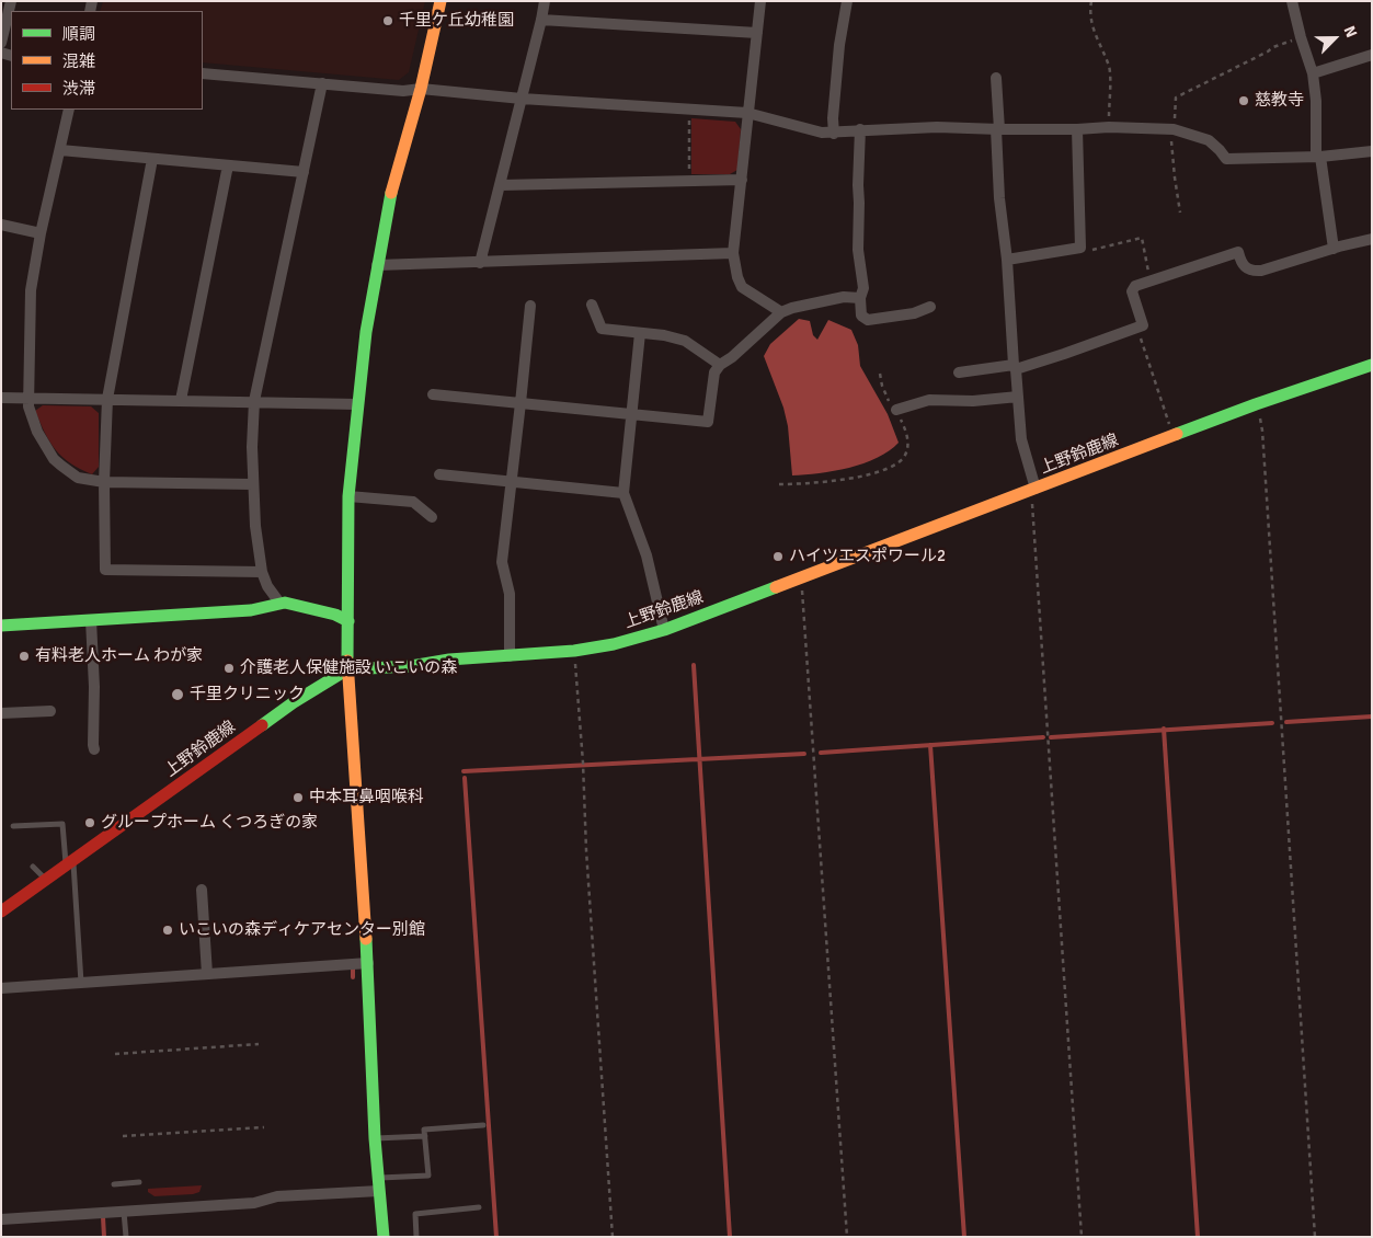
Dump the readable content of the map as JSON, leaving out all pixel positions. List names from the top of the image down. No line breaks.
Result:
{"streets":{"street":["上野鈴鹿線"]},"places":["千里ケ丘幼稚園","慈教寺","ハイツエスポワール2","有料老人ホーム わが家","介護老人保健施設 いこいの森","千里クリニック","中本耳鼻咽喉科","グループホーム くつろぎの家","いこいの森ディケアセンター別館"],"legend":["順調","混雑","渋滞"],"north":"top right"}
